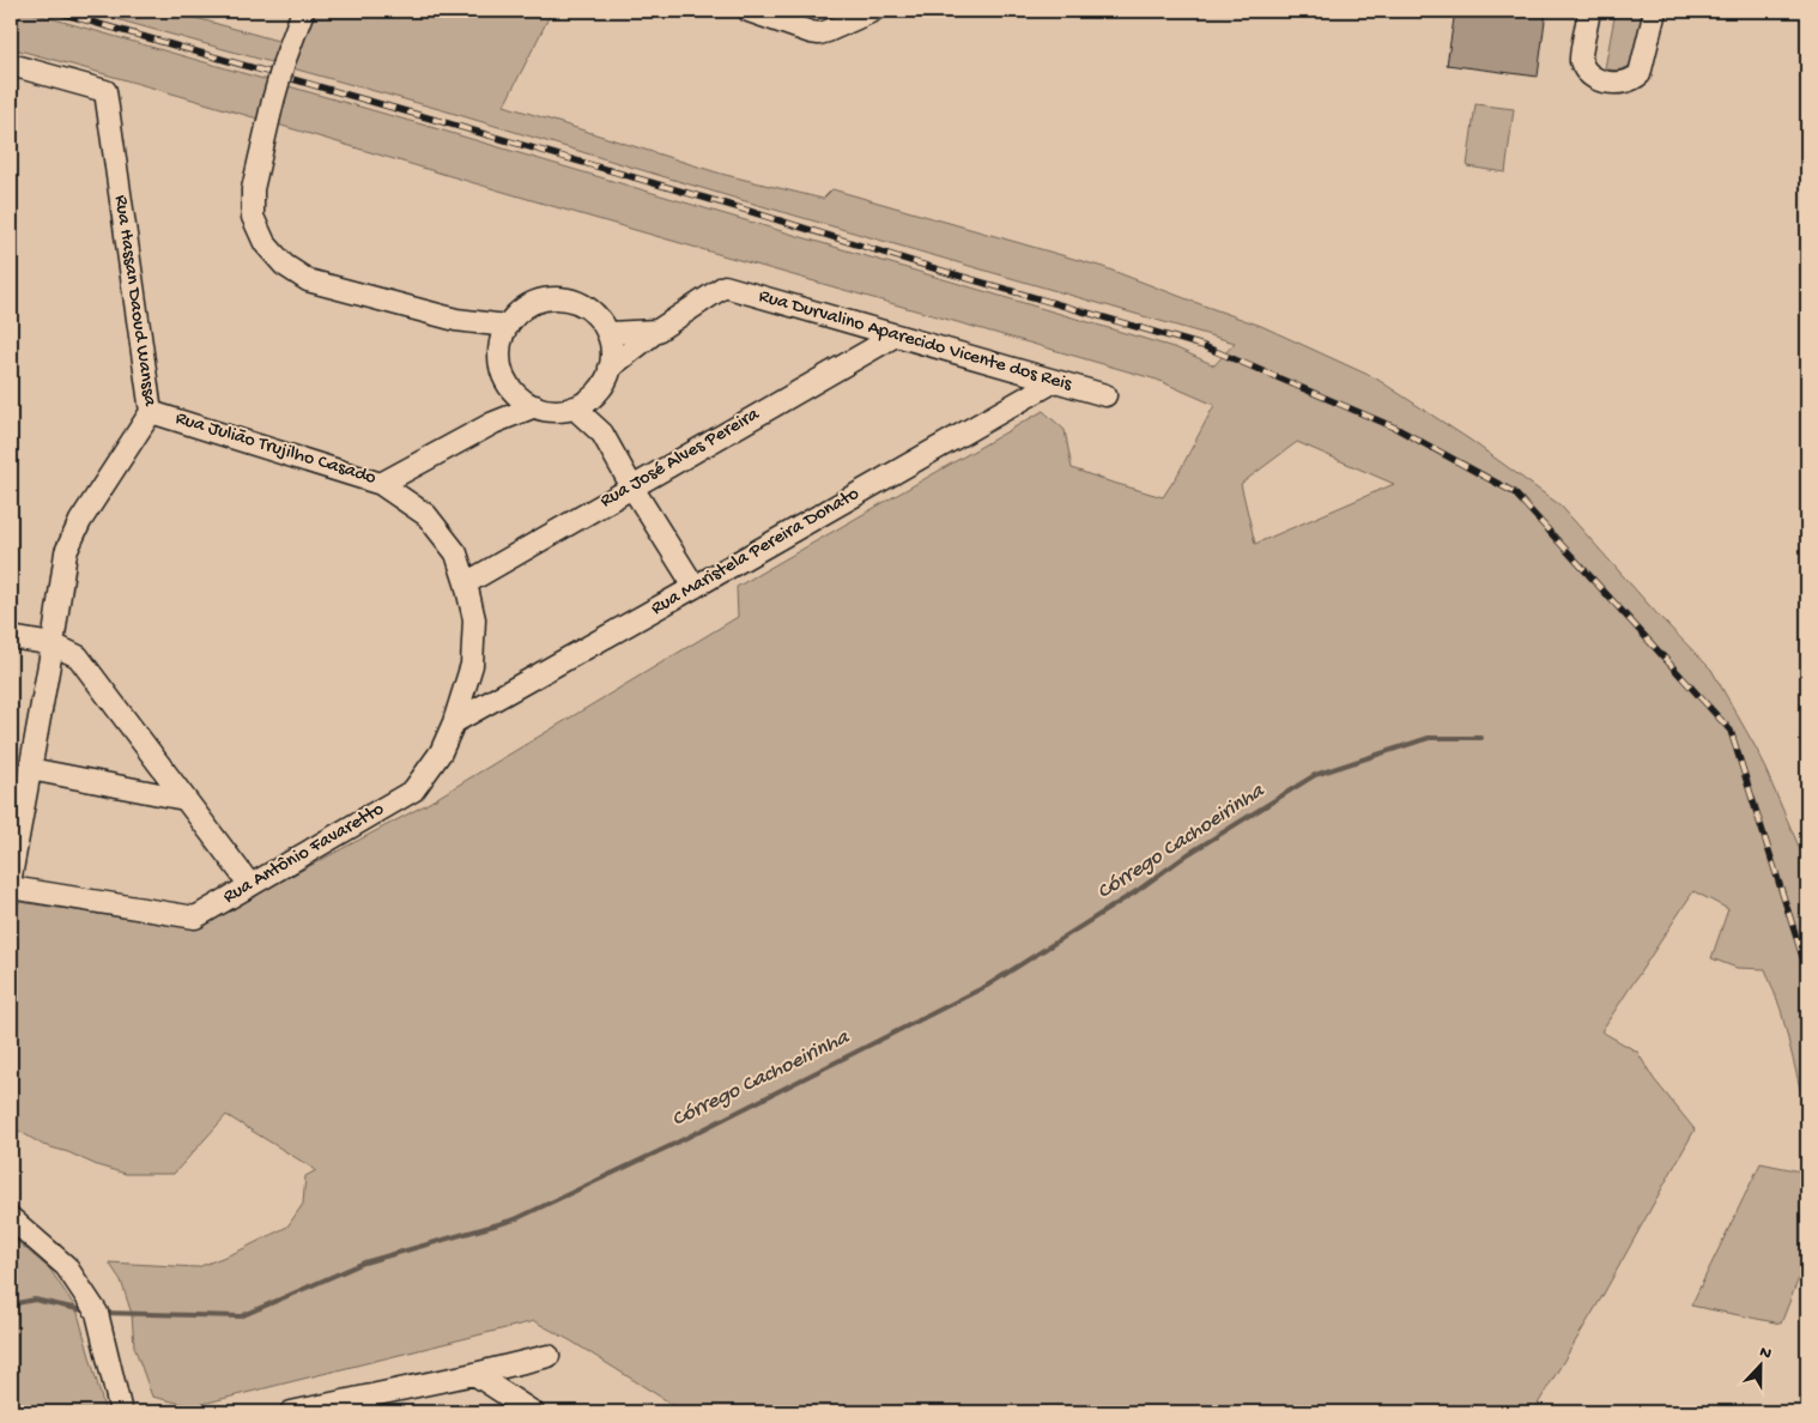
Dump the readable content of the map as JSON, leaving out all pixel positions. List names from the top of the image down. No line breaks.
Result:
{"streets":{"street":["Rua Hassan Daoud Wanssa","Rua Durvalino Aparecido Vicente dos Reis","Rua Julião Trujilho Casado","Rua José Alves Pereira","Rua Maristela Pereira Donato","Rua Antônio Favaretto"]},"crossings":[["Rua Hassan Daoud Wanssa","Rua Julião Trujilho Casado"],["Rua Durvalino Aparecido Vicente dos Reis","Rua José Alves Pereira"],["Rua Durvalino Aparecido Vicente dos Reis","Rua Maristela Pereira Donato"],["Rua Maristela Pereira Donato","Rua Antônio Favaretto"]],"water":["Córrego Cachoeirinha"],"north":"top"}
